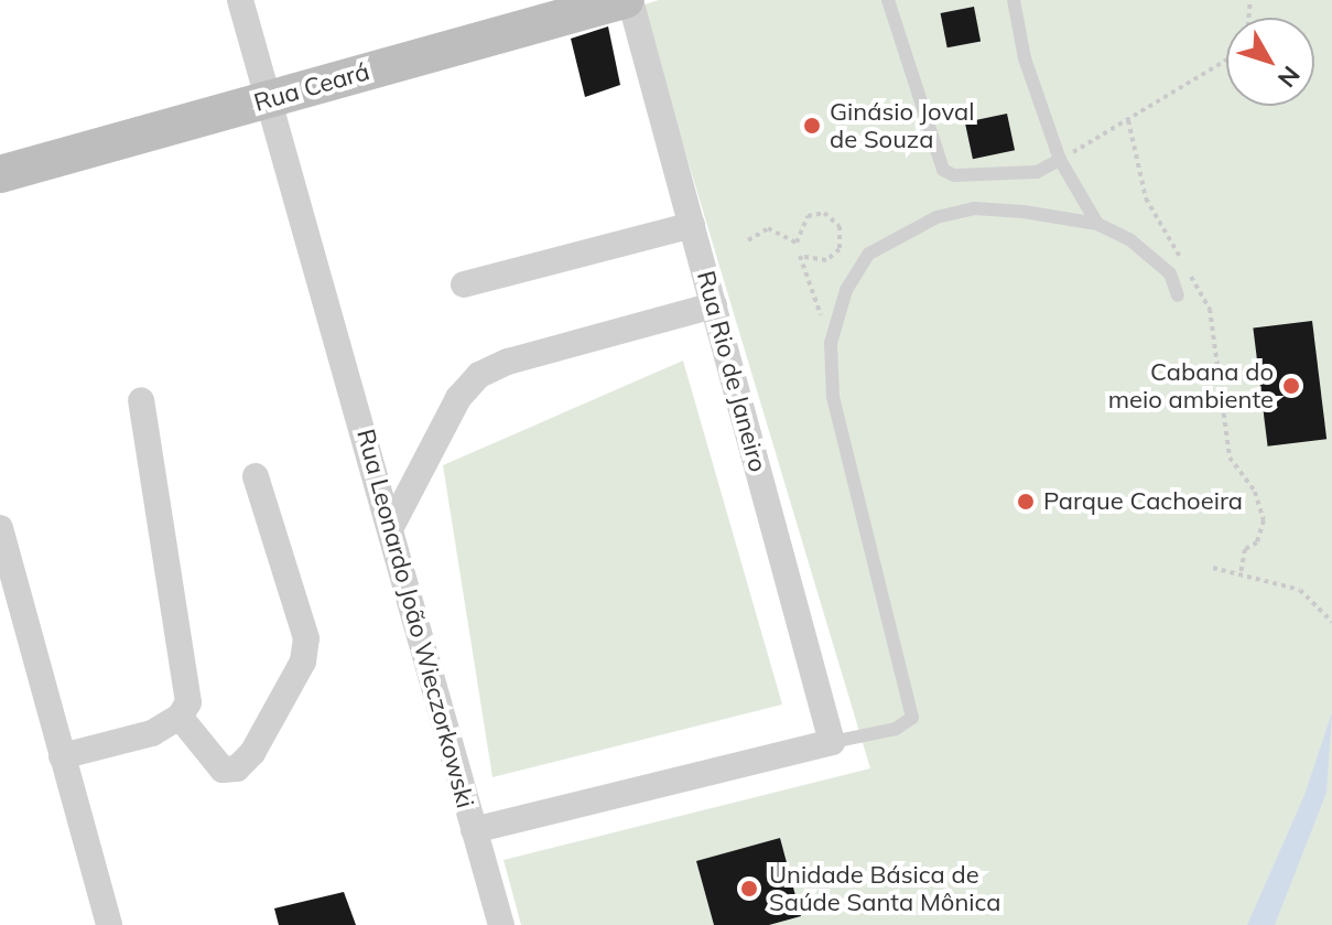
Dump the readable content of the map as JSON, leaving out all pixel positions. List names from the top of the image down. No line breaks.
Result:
{"streets":{"street":["Rua Ceará","Rua Rio de Janeiro","Rua Leonardo João Wieczorkowski"]},"crossings":[["Rua Ceará","Rua Rio de Janeiro"],["Rua Ceará","Rua Leonardo João Wieczorkowski"]],"places":["Ginásio Joval de Souza","Cabana do meio ambiente","Parque Cachoeira","Unidade Básica de Saúde Santa Mônica"],"north":"bottom right"}
